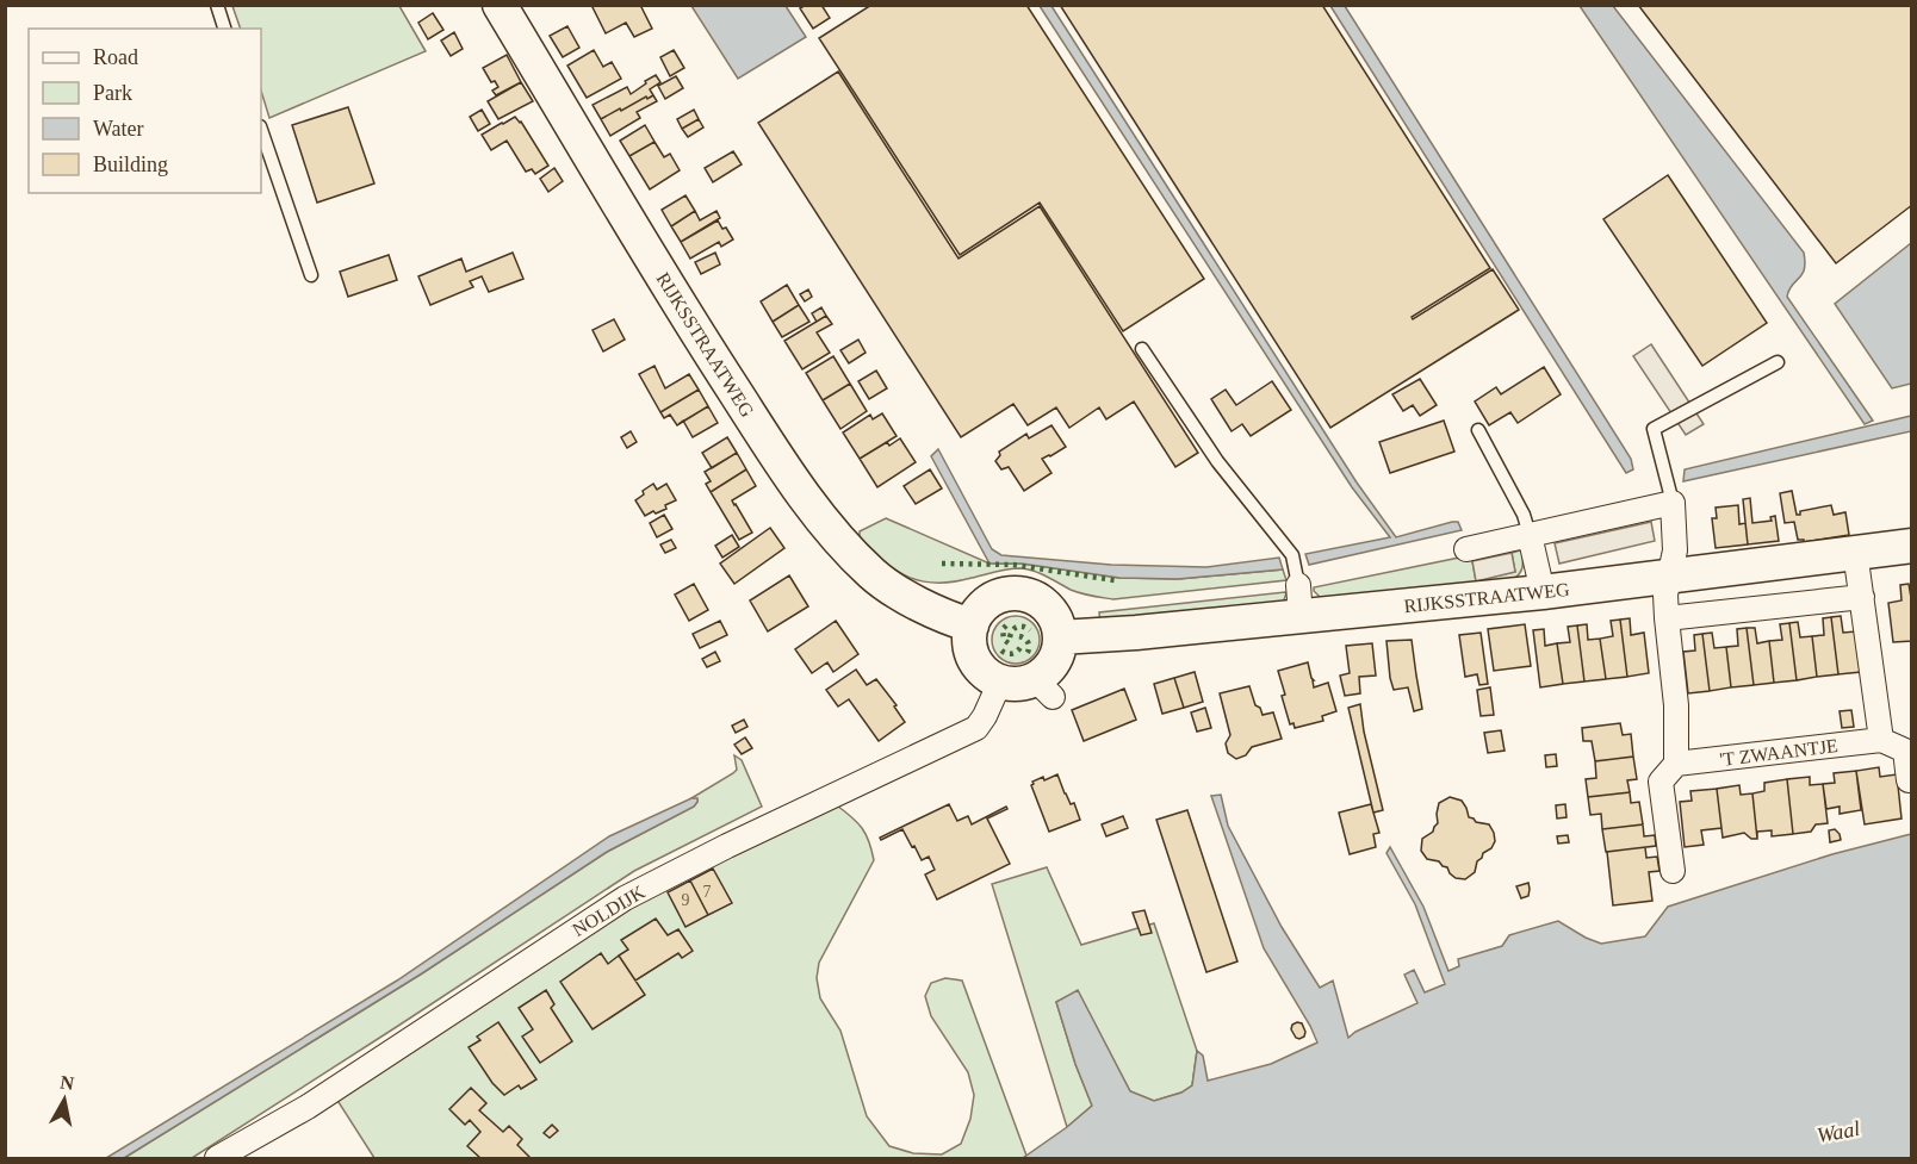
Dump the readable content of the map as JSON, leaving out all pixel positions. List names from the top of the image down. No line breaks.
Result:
{"streets":{"street":["RIJKSSTRAATWEG","'T ZWAANTJE","NOLDIJK"]},"crossings":[["RIJKSSTRAATWEG","NOLDIJK"]],"water":["Waal"],"house_numbers":["7","9"],"legend":["Road","Park","Water","Building"],"north":"top"}
